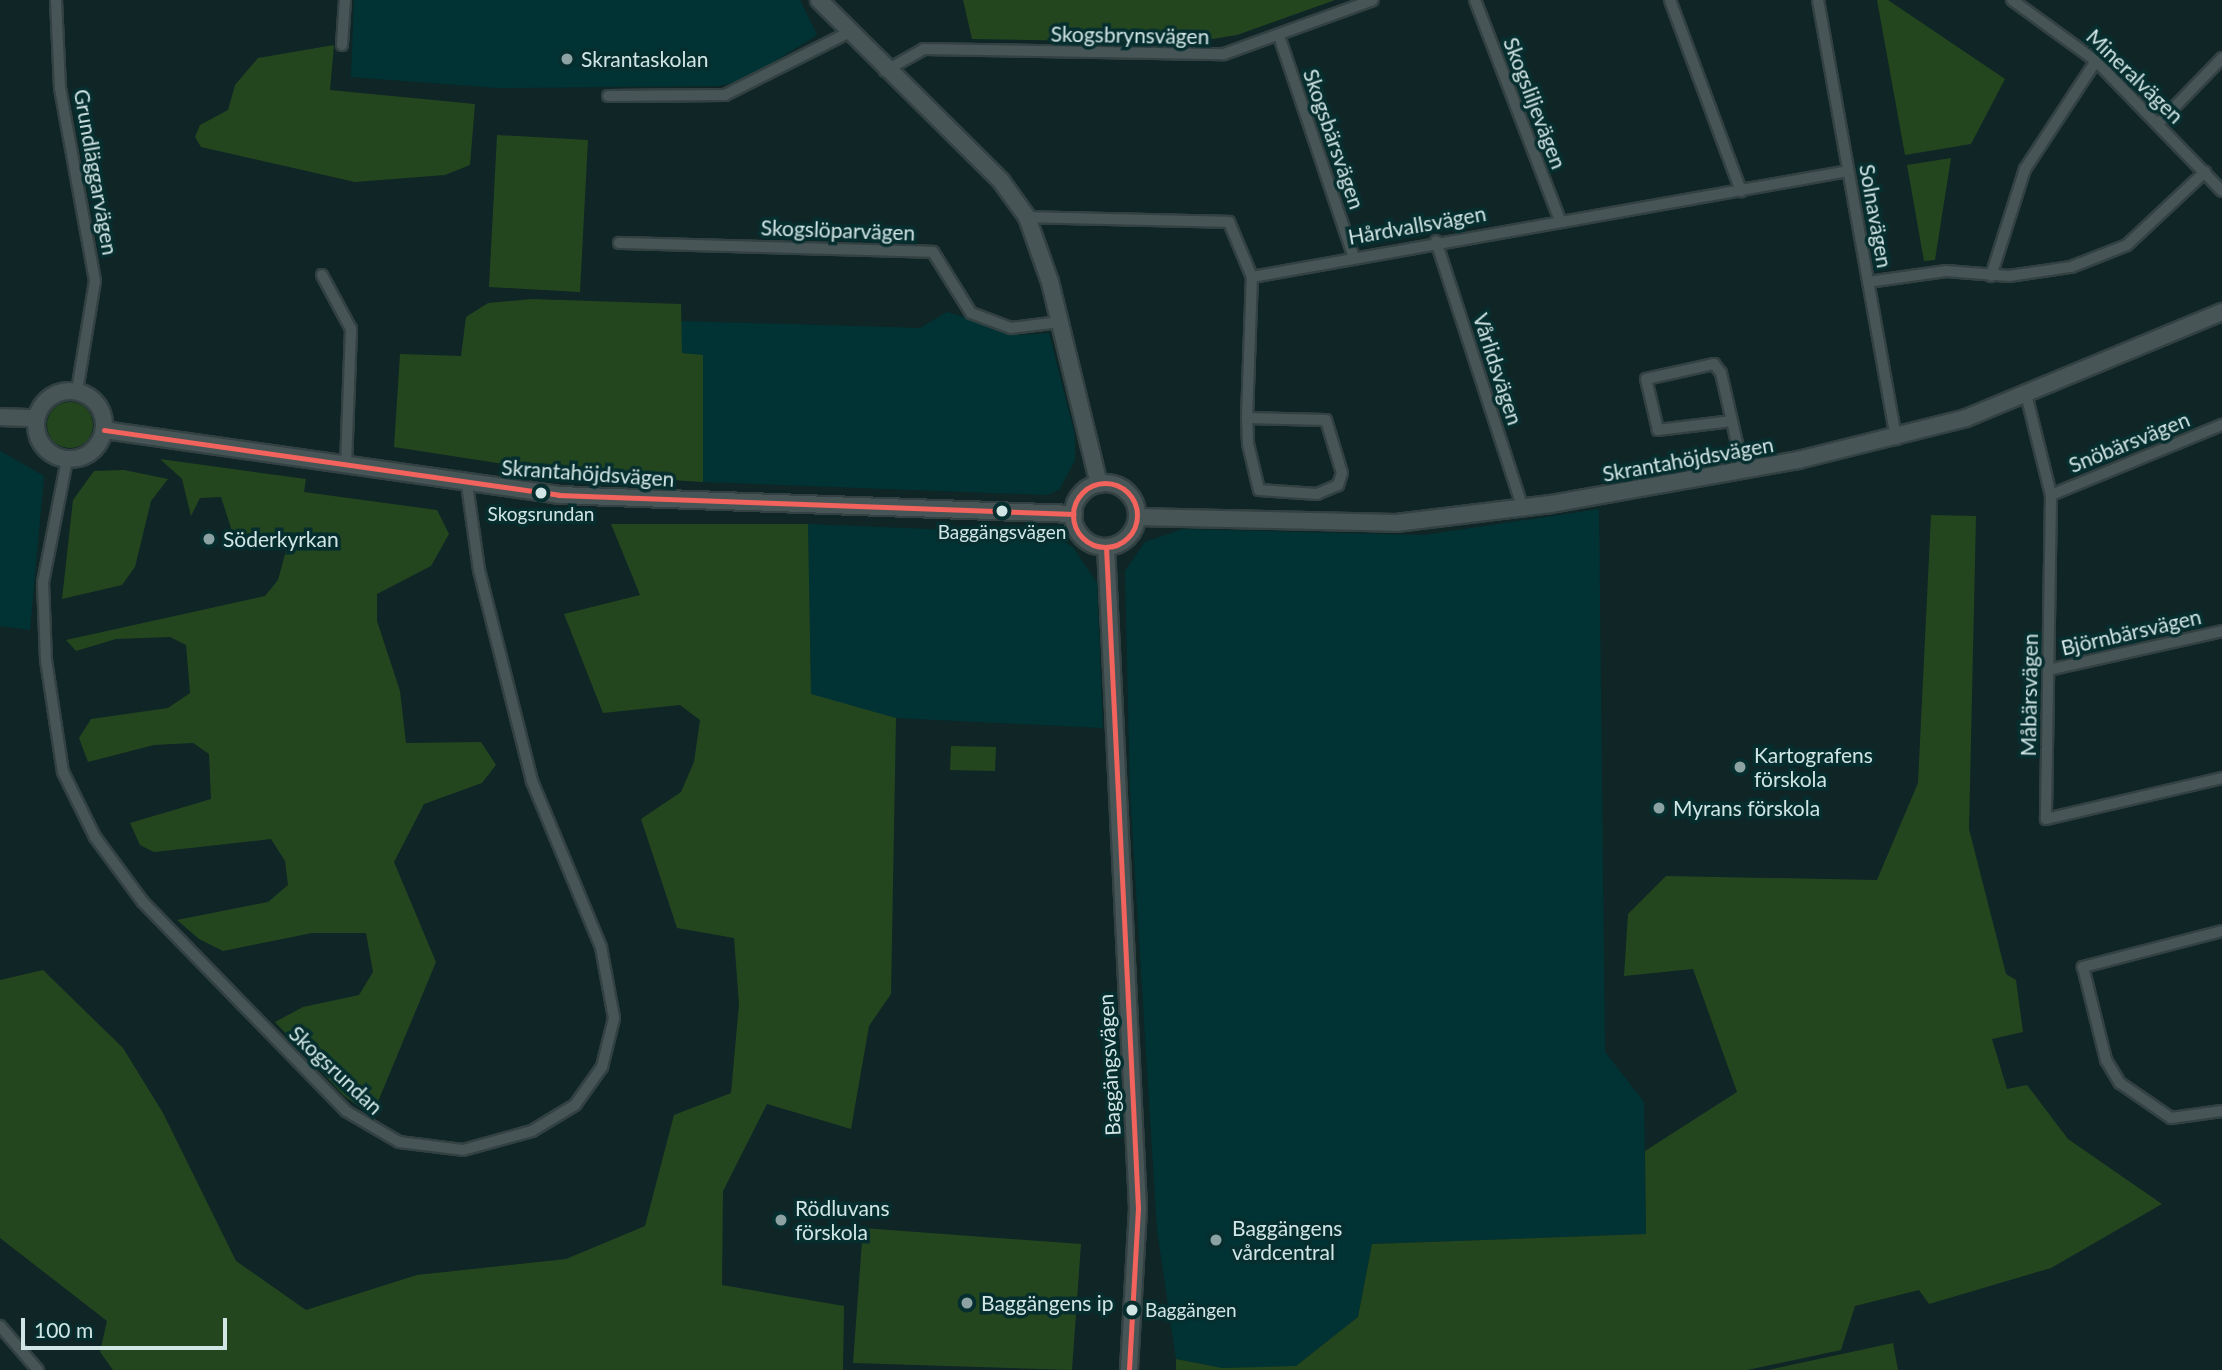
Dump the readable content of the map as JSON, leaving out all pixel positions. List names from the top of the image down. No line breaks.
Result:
{"streets":{"street":["Skogsbrynsvägen","Mineralvägen","Skogsliljevägen","Skogsbärsvägen","Grundläggarvägen","Solnavägen","Hårdvallsvägen","Skogslöparvägen","Vårlidsvägen","Snöbärsvägen","Skrantahöjdsvägen","Björnbärsvägen","Måbärsvägen","Baggängsvägen","Skogsrundan"]},"crossings":[["Skogsbrynsvägen","Skogsbärsvägen"],["Skogsliljevägen","Hårdvallsvägen"],["Skogsbärsvägen","Hårdvallsvägen"],["Grundläggarvägen","Skrantahöjdsvägen"],["Grundläggarvägen","Skogsrundan"],["Solnavägen","Hårdvallsvägen"],["Solnavägen","Skrantahöjdsvägen"],["Hårdvallsvägen","Vårlidsvägen"],["Vårlidsvägen","Skrantahöjdsvägen"],["Snöbärsvägen","Måbärsvägen"],["Skrantahöjdsvägen","Måbärsvägen"],["Skrantahöjdsvägen","Baggängsvägen"],["Skrantahöjdsvägen","Skogsrundan"],["Björnbärsvägen","Måbärsvägen"]],"places":["Skrantaskolan","Skogsrundan","Baggängsvägen","Söderkyrkan","Kartografens förskola","Myrans förskola","Rödluvans förskola","Baggängens vårdcentral","Baggängens ip","Baggängen"],"scale_bar":"100 m"}
